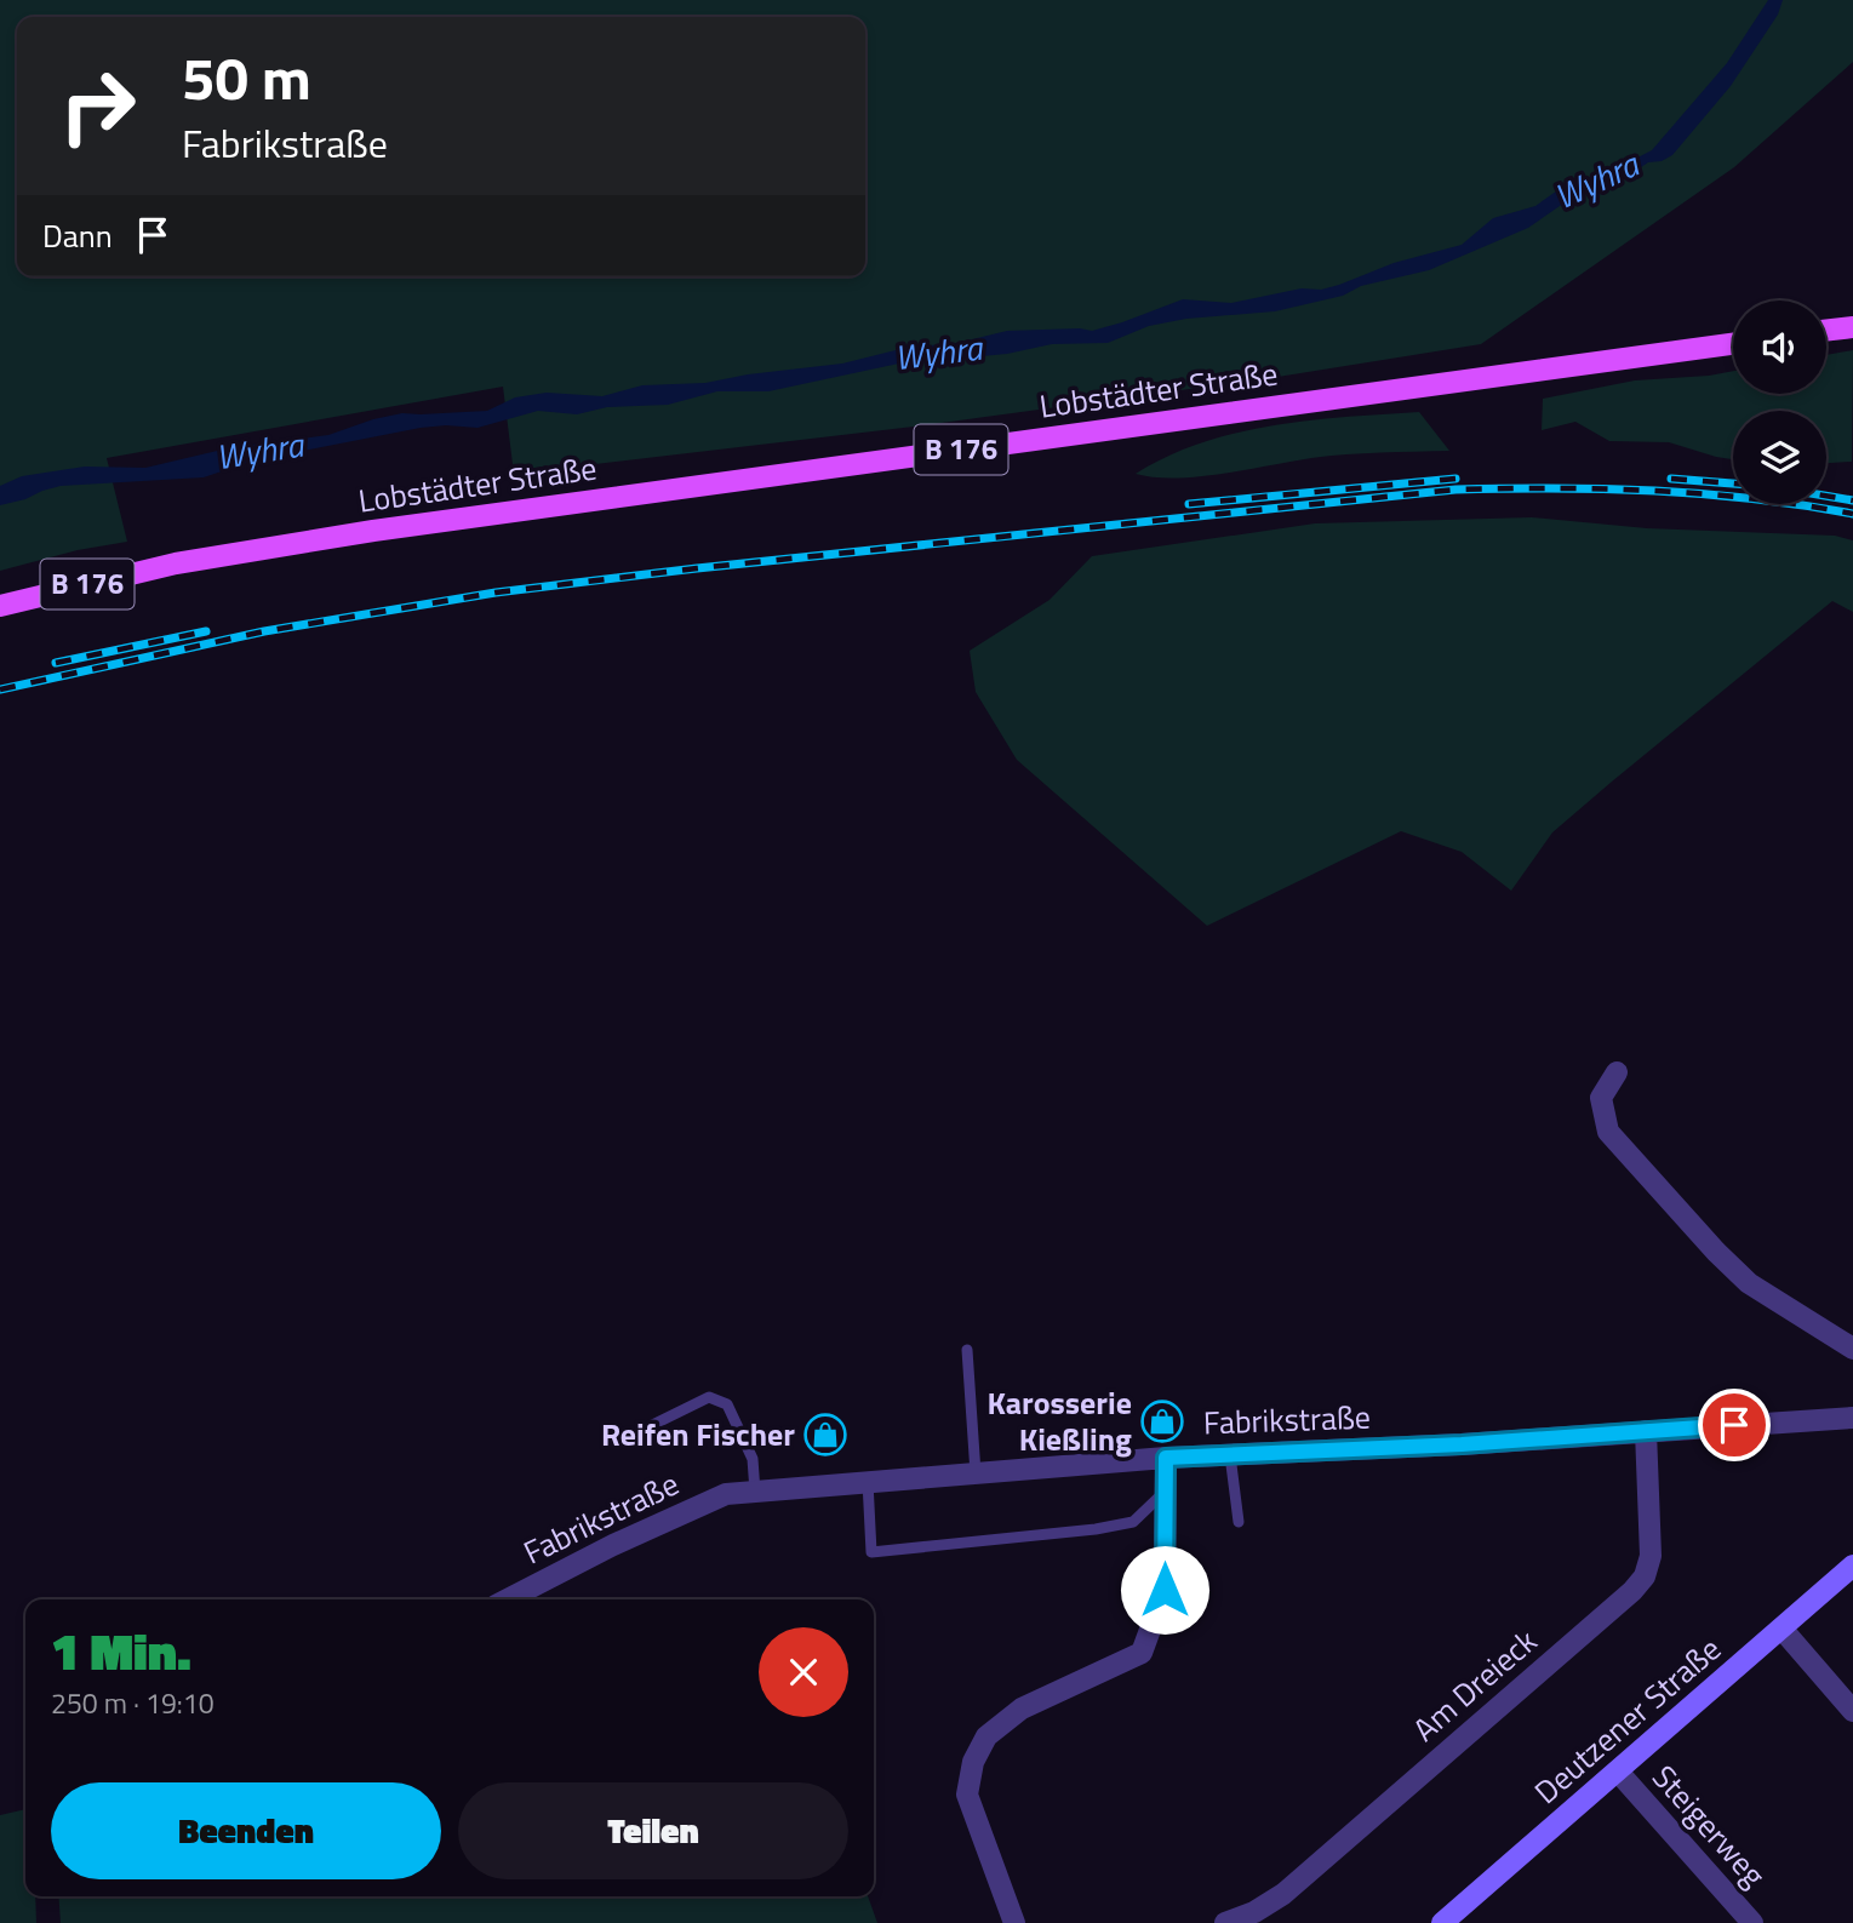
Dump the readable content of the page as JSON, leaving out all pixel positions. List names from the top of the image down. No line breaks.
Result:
{"streets":{"main road":["Lobstädter Straße","B 176","Deutzener Straße"],"street":["Fabrikstraße","Am Dreieck","Steigerweg"]},"crossings":[["Fabrikstraße","Am Dreieck"],["Deutzener Straße","Steigerweg"]],"water":["Wyhra"],"places":{"shop":["Karosserie Kießling","Reifen Fischer"]},"page":{"turn":["50 m","Fabrikstraße"],"then":"Dann","heading":["1 Min.","250 m · 19:10"],"buttons":["Beenden","Teilen"]}}
